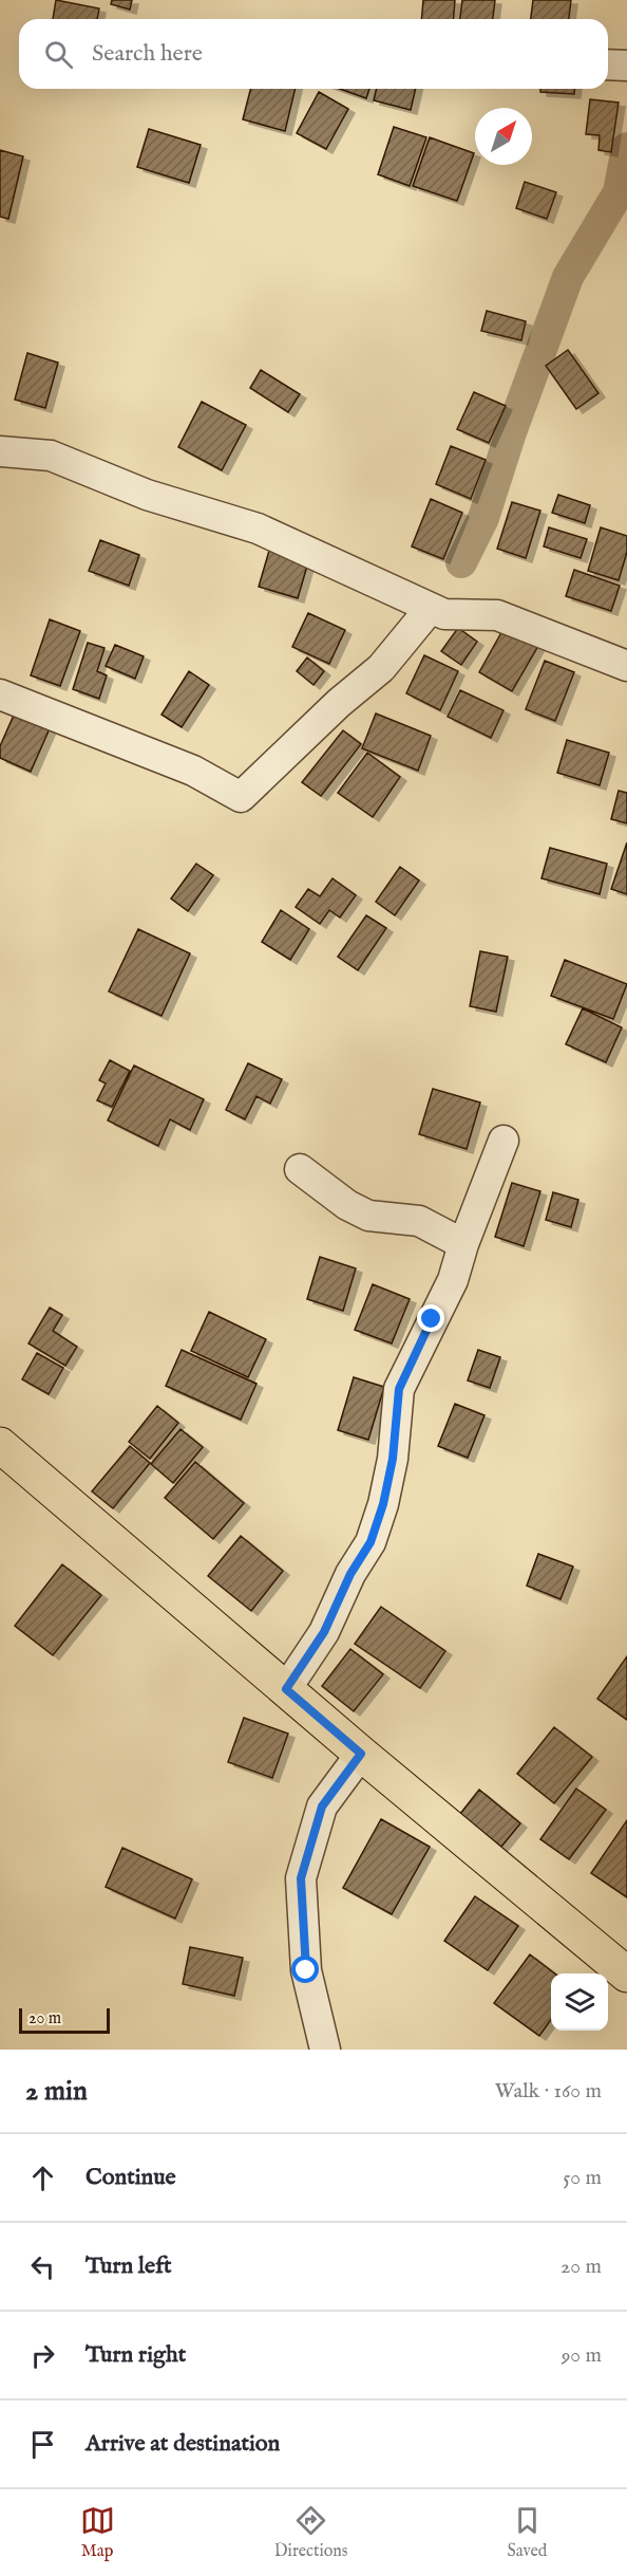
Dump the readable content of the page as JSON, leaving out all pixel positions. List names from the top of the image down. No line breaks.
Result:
{"scale_bar":"20 m","north":"top right","page":{"search":"Search here","scale":"20 m","heading":["2 min","Walk · 160 m"],"list":[["Continue","50 m"],["Turn left","20 m"],["Turn right","90 m"],"Arrive at destination"],"nav":["Map","Directions","Saved"]}}
